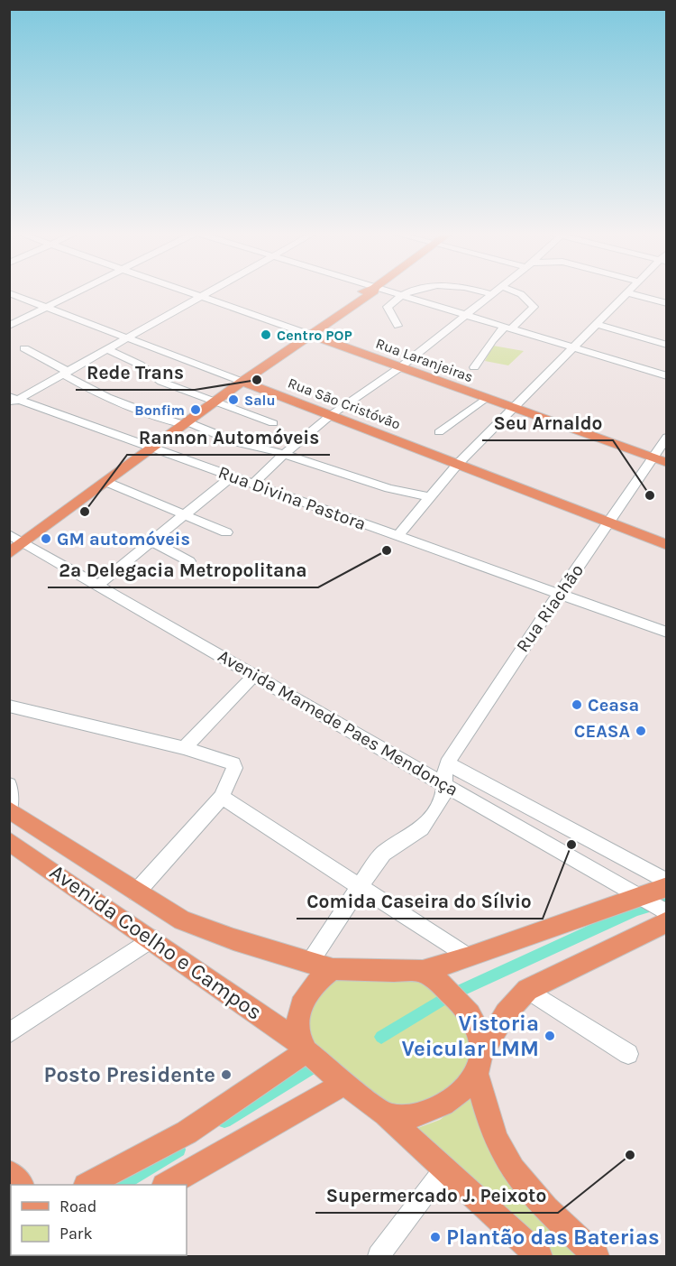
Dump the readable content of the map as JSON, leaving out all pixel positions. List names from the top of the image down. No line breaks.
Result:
{"streets":{"main road":["Rua Laranjeiras","Rua São Cristóvão","Avenida Coelho e Campos"],"street":["Rua Divina Pastora","Rua Riachão","Avenida Mamede Paes Mendonça"]},"crossings":[["Rua Laranjeiras","Rua Riachão"],["Rua São Cristóvão","Rua Riachão"],["Rua Divina Pastora","Rua Riachão"],["Rua Riachão","Avenida Mamede Paes Mendonça"],["Rua Riachão","Avenida Coelho e Campos"]],"places":["Centro POP","Rede Trans","Salu","Bonfim","Seu Arnaldo","Rannon Automóveis","GM automóveis","2ª Delegacia Metropolitana","Ceasa","CEASA","Comida Caseira do Sílvio","Vistoria Veicular LMM","Posto Presidente","Supermercado J. Peixoto","Plantão das Baterias"],"legend":["Road","Park"]}
